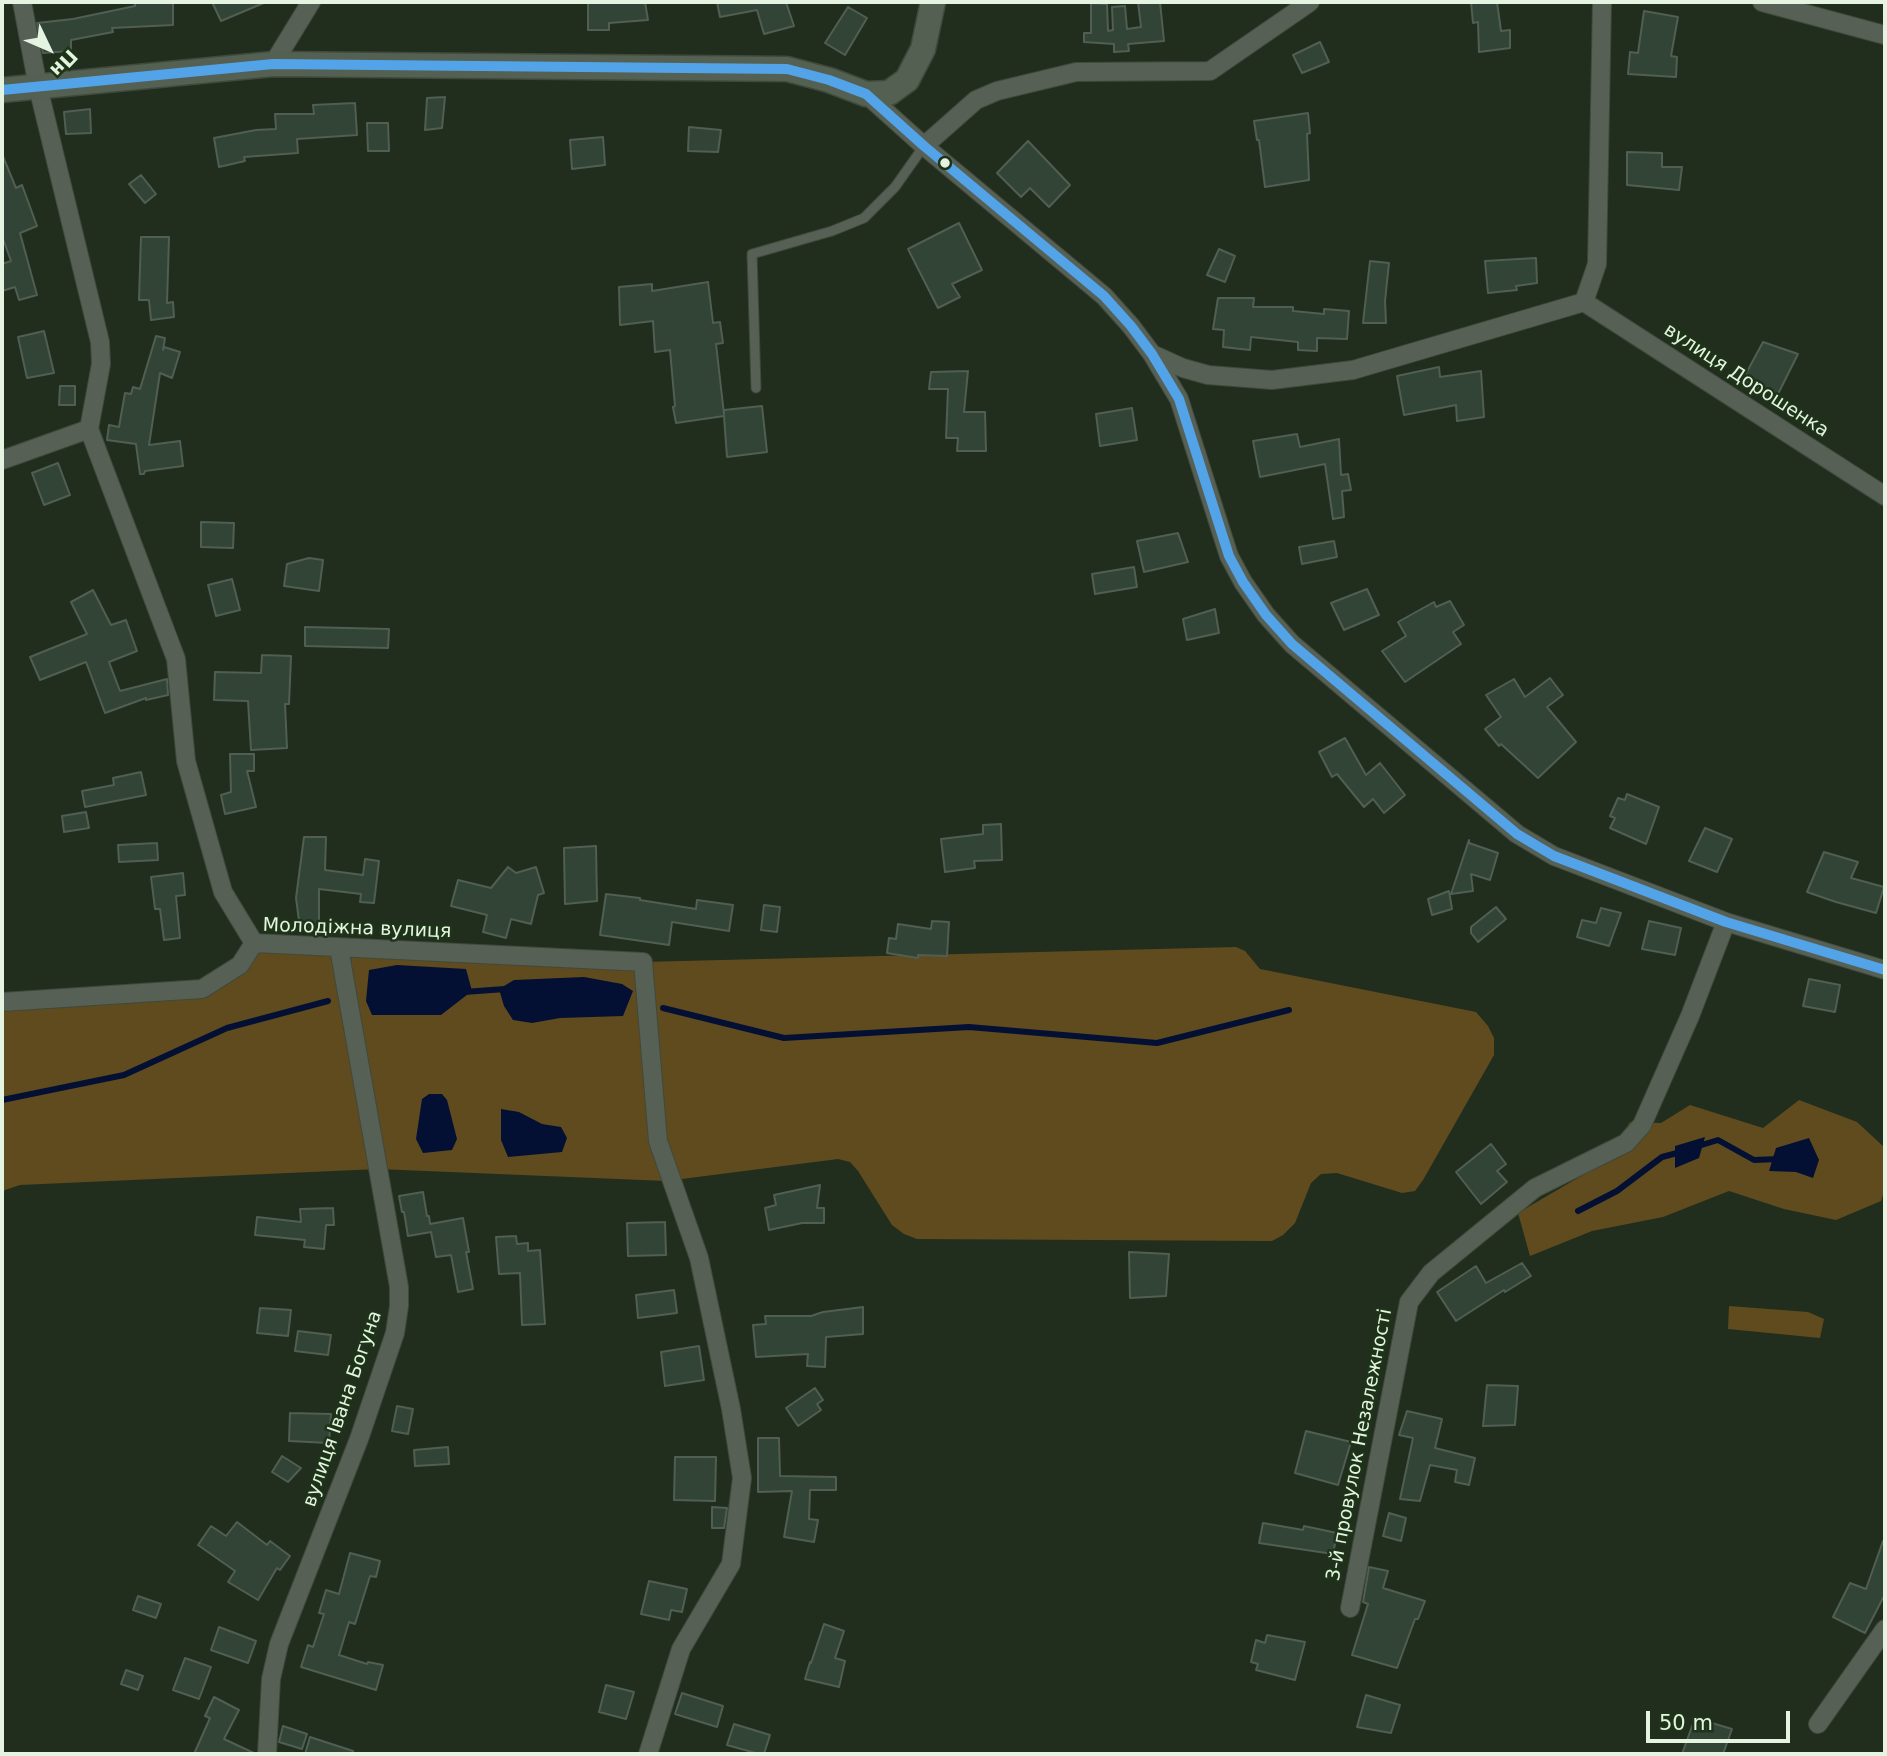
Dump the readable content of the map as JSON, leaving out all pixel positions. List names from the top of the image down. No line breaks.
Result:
{"streets":{"street":["вулиця Дорошенка","Молодіжна вулиця","вулиця Івана Богуна","3-й провулок Незалежності"]},"crossings":[["Молодіжна вулиця","вулиця Івана Богуна"]],"scale_bar":"50 m","north":"bottom right"}
